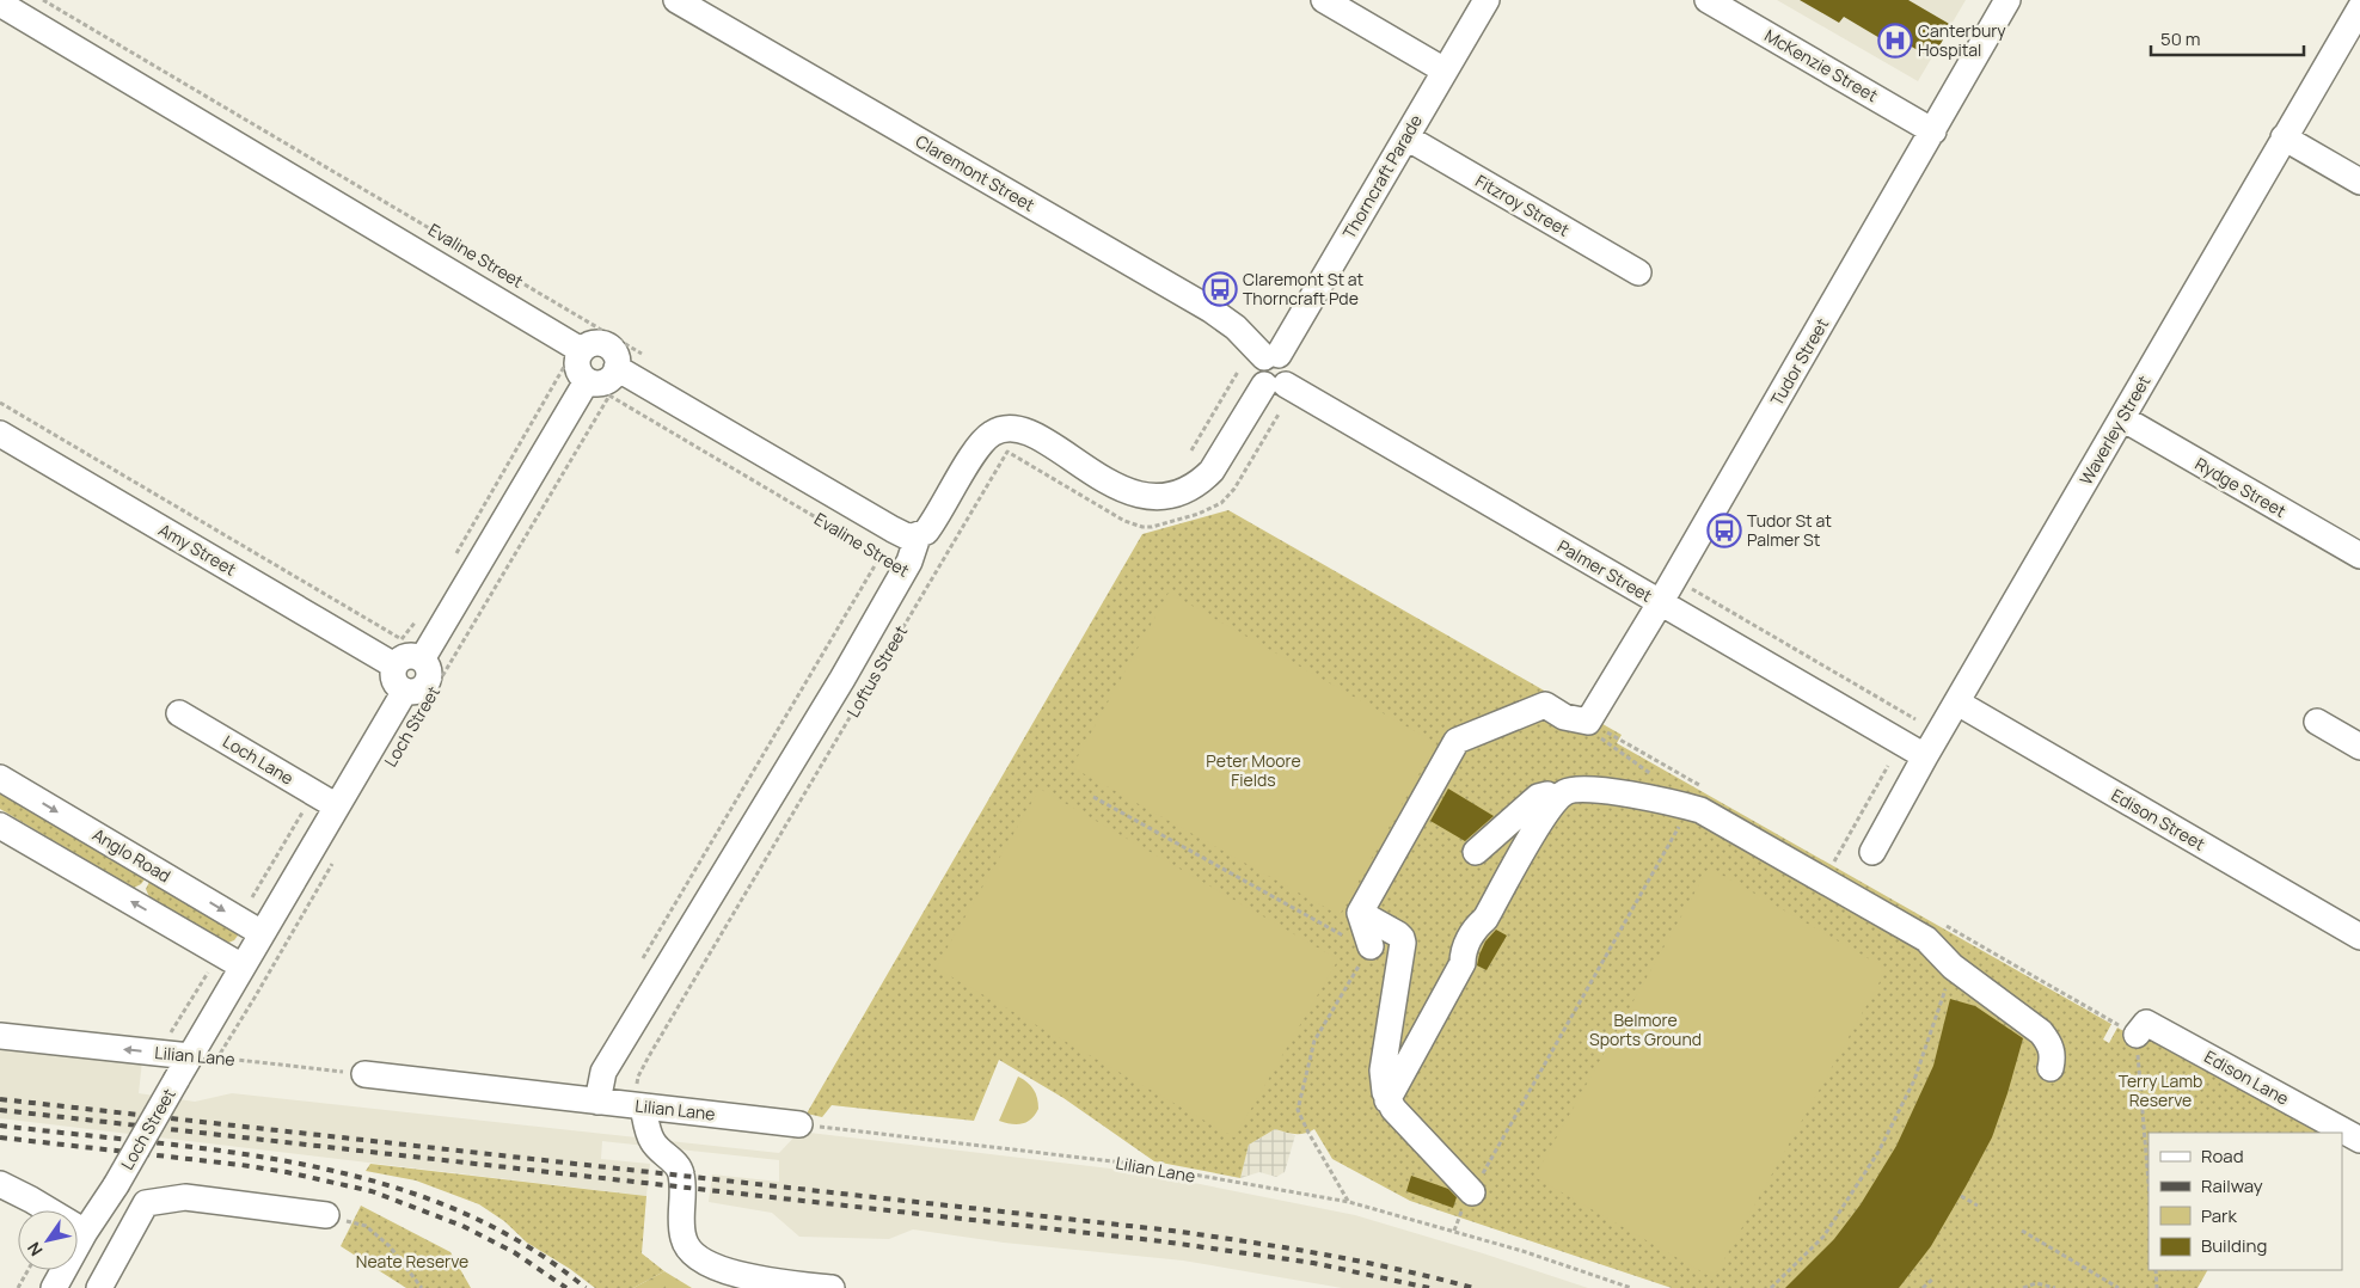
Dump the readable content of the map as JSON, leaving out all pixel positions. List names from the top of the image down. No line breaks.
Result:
{"streets":{"street":["McKenzie Street","Claremont Street","Thorncraft Parade","Fitzroy Street","Evaline Street","Tudor Street","Waverley Street","Rydge Street","Amy Street","Palmer Street","Loftus Street","Loch Street","Loch Lane","Edison Street","Anglo Road","Lilian Lane","Edison Lane"]},"crossings":[["McKenzie Street","Tudor Street"],["Claremont Street","Thorncraft Parade"],["Thorncraft Parade","Fitzroy Street"],["Evaline Street","Loftus Street"],["Evaline Street","Loch Street"],["Tudor Street","Palmer Street"],["Waverley Street","Rydge Street"],["Waverley Street","Palmer Street"],["Waverley Street","Edison Street"],["Amy Street","Loch Street"],["Palmer Street","Loftus Street"],["Loftus Street","Lilian Lane"],["Loch Street","Loch Lane"],["Loch Street","Anglo Road"],["Loch Street","Lilian Lane"]],"parks":["Peter Moore Fields","Belmore Sports Ground","Terry Lamb Reserve","Neate Reserve"],"places":{"hospital":["Canterbury Hospital"],"bus stop":["Claremont St at Thorncraft Pde","Tudor St at Palmer St"]},"legend":["Road","Railway","Park","Building"],"scale_bar":"50 m","north":"bottom left"}
